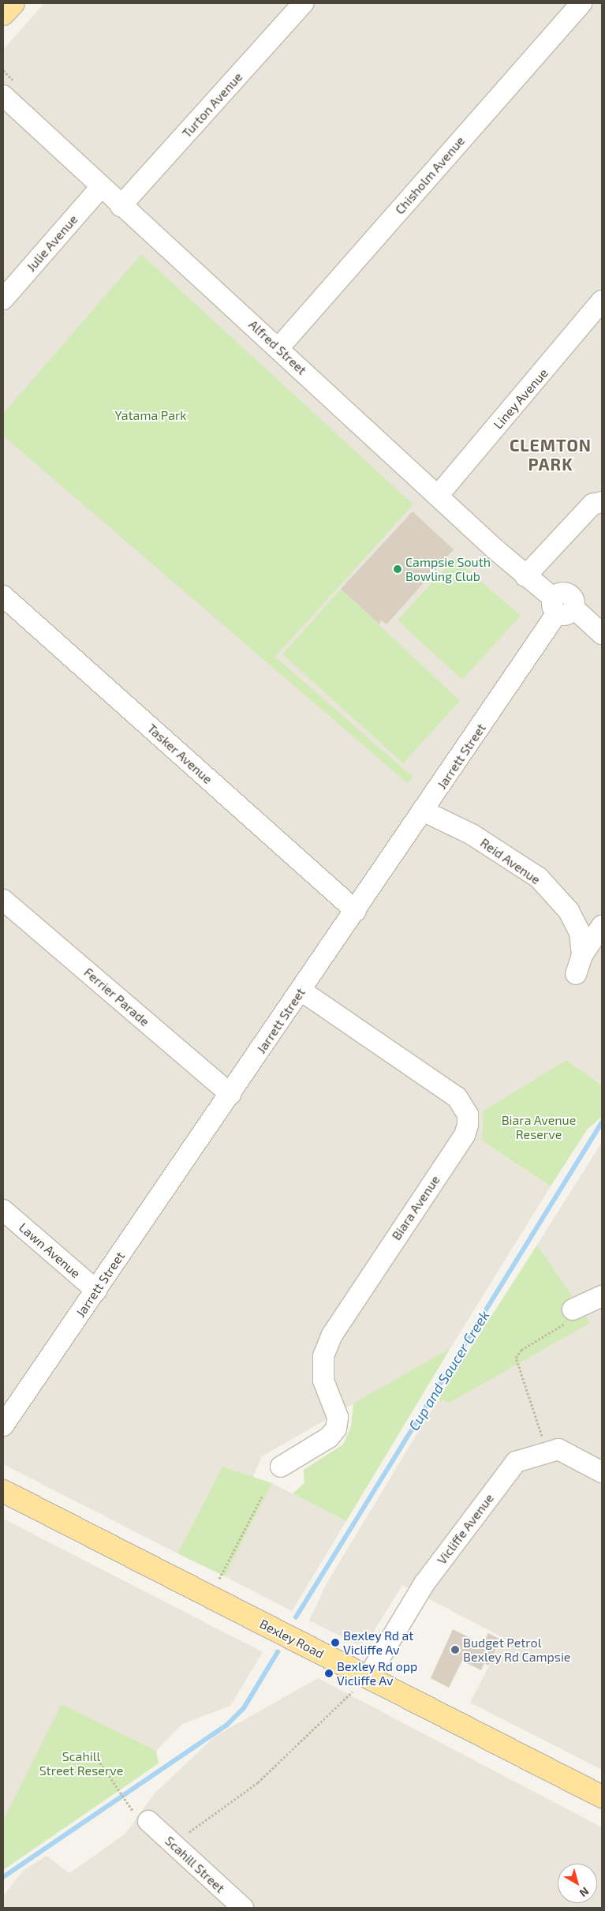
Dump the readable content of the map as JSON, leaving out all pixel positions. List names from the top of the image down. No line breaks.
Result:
{"streets":{"main road":["Bexley Road"],"street":["Turton Avenue","Chisholm Avenue","Julie Avenue","Alfred Street","Liney Avenue","Tasker Avenue","Jarrett Street","Reid Avenue","Ferrier Parade","Biara Avenue","Lawn Avenue","Vicliffe Avenue","Scahill Street"]},"crossings":[["Turton Avenue","Alfred Street"],["Chisholm Avenue","Alfred Street"],["Julie Avenue","Alfred Street"],["Alfred Street","Liney Avenue"],["Alfred Street","Jarrett Street"],["Tasker Avenue","Jarrett Street"],["Jarrett Street","Reid Avenue"],["Jarrett Street","Ferrier Parade"],["Jarrett Street","Biara Avenue"],["Jarrett Street","Lawn Avenue"],["Vicliffe Avenue","Bexley Road"]],"districts":["CLEMTON PARK"],"water":["Cup and Saucer Creek"],"parks":["Yatama Park","Biara Avenue Reserve","Scahill Street Reserve"],"places":["Campsie South Bowling Club","Bexley Rd at Vicliffe Av","Budget Petrol Bexley Rd Campsie","Bexley Rd opp Vicliffe Av"],"north":"bottom right"}
